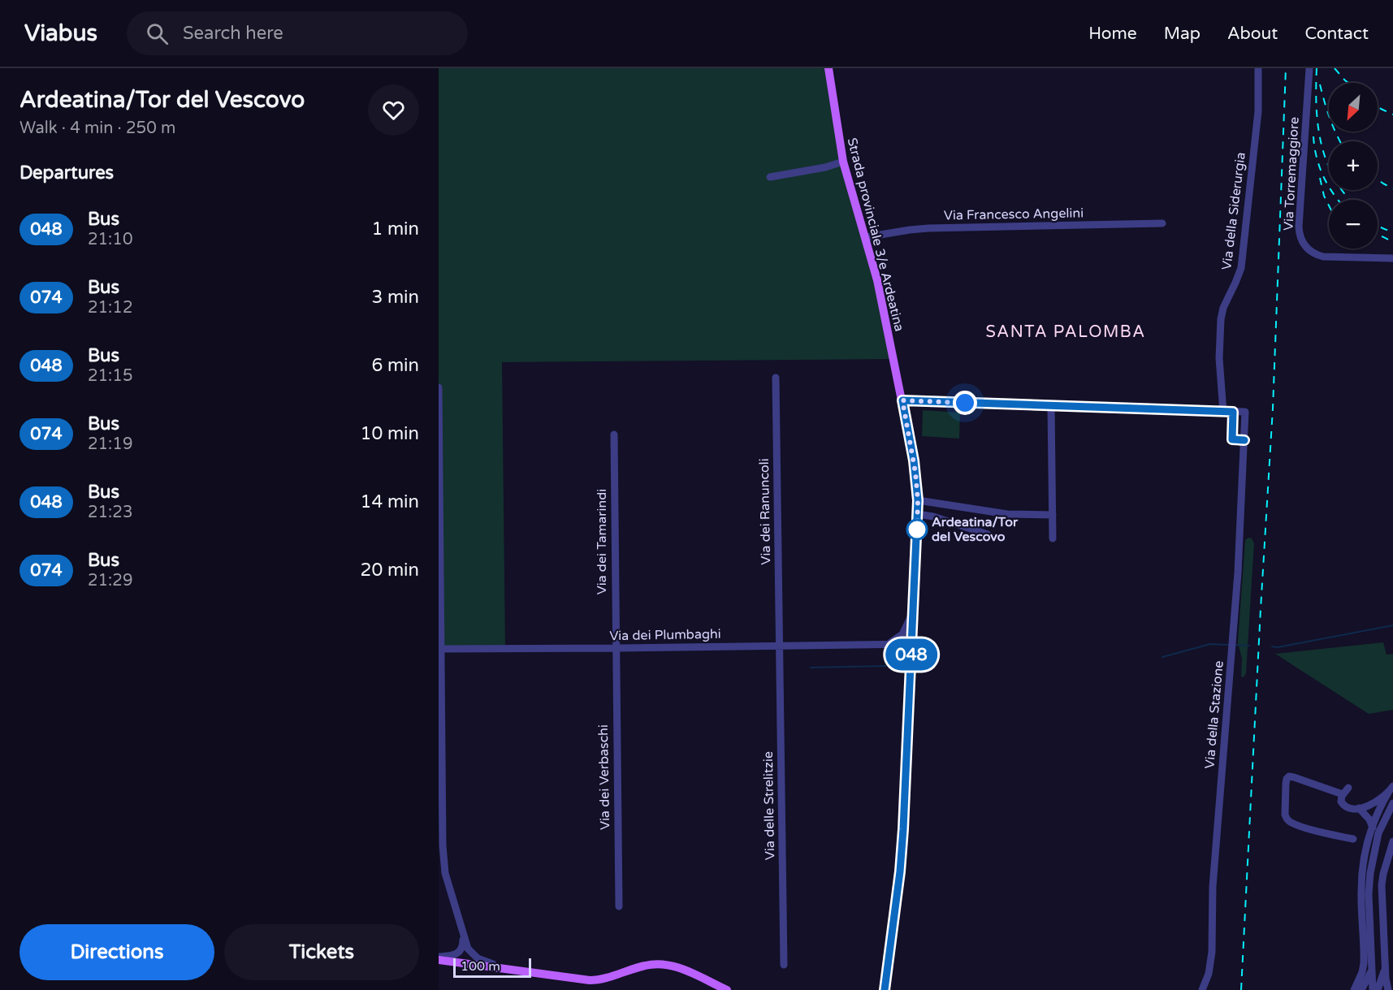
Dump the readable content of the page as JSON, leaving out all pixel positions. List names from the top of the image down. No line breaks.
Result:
{"streets":{"main road":["Strada provinciale 3/e Ardeatina"],"street":["Via Torremaggiore","Via della Siderurgia","Via Francesco Angelini","Via dei Ranuncoli","Via dei Tamarindi","Via dei Plumbaghi","Via della Stazione","Via dei Verbaschi","Via delle Strelitzie"]},"crossings":[["Via Francesco Angelini","Strada provinciale 3/e Ardeatina"],["Strada provinciale 3/e Ardeatina","Via dei Plumbaghi"],["Via dei Ranuncoli","Via dei Plumbaghi"],["Via dei Ranuncoli","Via delle Strelitzie"],["Via dei Tamarindi","Via dei Plumbaghi"],["Via dei Tamarindi","Via dei Verbaschi"],["Via dei Plumbaghi","Via dei Verbaschi"],["Via dei Plumbaghi","Via delle Strelitzie"]],"districts":["SANTA PALOMBA"],"places":["Ardeatina/Tor del Vescovo"],"lines":["bus line 048"],"scale_bar":"100 m","north":"bottom left","page":{"header":"Viabus","search":"Search here","nav":["Home","Map","About","Contact"],"heading":[["Ardeatina/Tor del Vescovo","Walk · 4 min · 250 m"],"Departures"],"on_map":"048","map_buttons":["+","−"],"list":[{"mark":"048","name":"Bus","note":"21:10","value":"1 min"},{"mark":"074","name":"Bus","note":"21:12","value":"3 min"},{"mark":"048","name":"Bus","note":"21:15","value":"6 min"},{"mark":"074","name":"Bus","note":"21:19","value":"10 min"},{"mark":"048","name":"Bus","note":"21:23","value":"14 min"},{"mark":"074","name":"Bus","note":"21:29","value":"20 min"}],"buttons":["Directions","Tickets"],"scale":"100 m"}}
